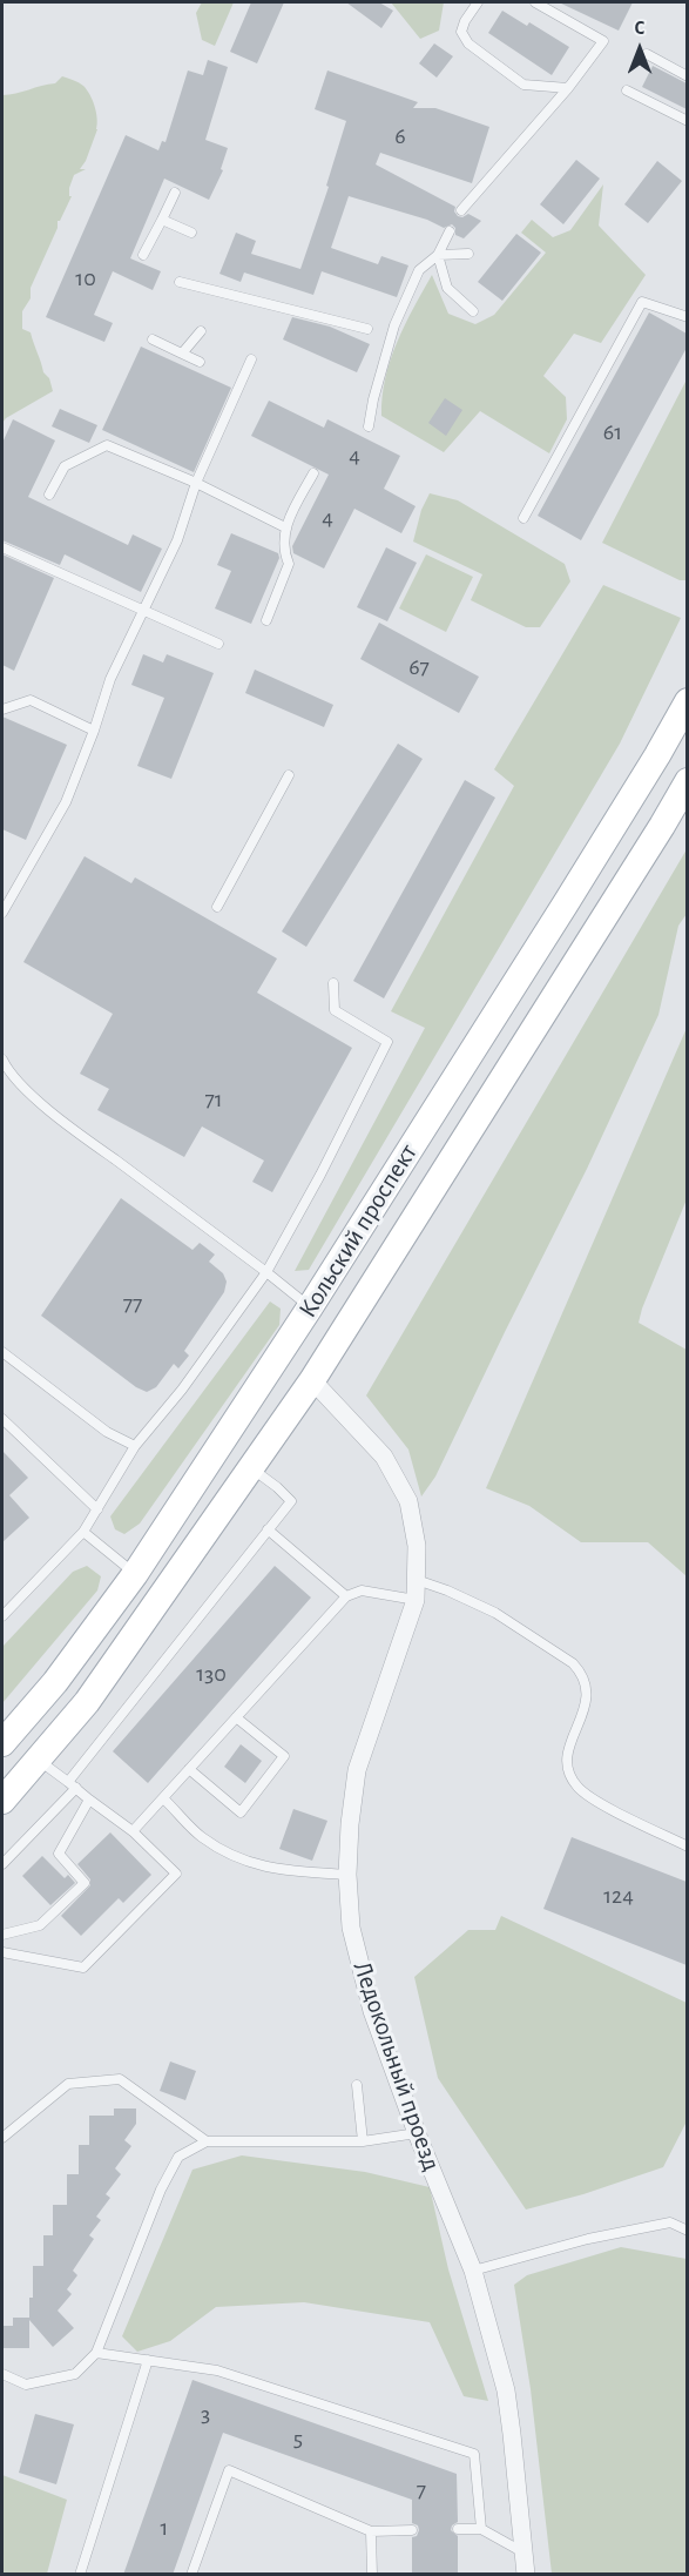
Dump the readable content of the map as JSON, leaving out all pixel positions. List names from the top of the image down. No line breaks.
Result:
{"streets":{"main road":["Кольский проспект"],"street":["Ледокольный проезд"]},"crossings":[["Кольский проспект","Ледокольный проезд"]],"house_numbers":["6","10","61","4","4","67","71","77","130","124","3","5","7","1"],"north":"top"}
